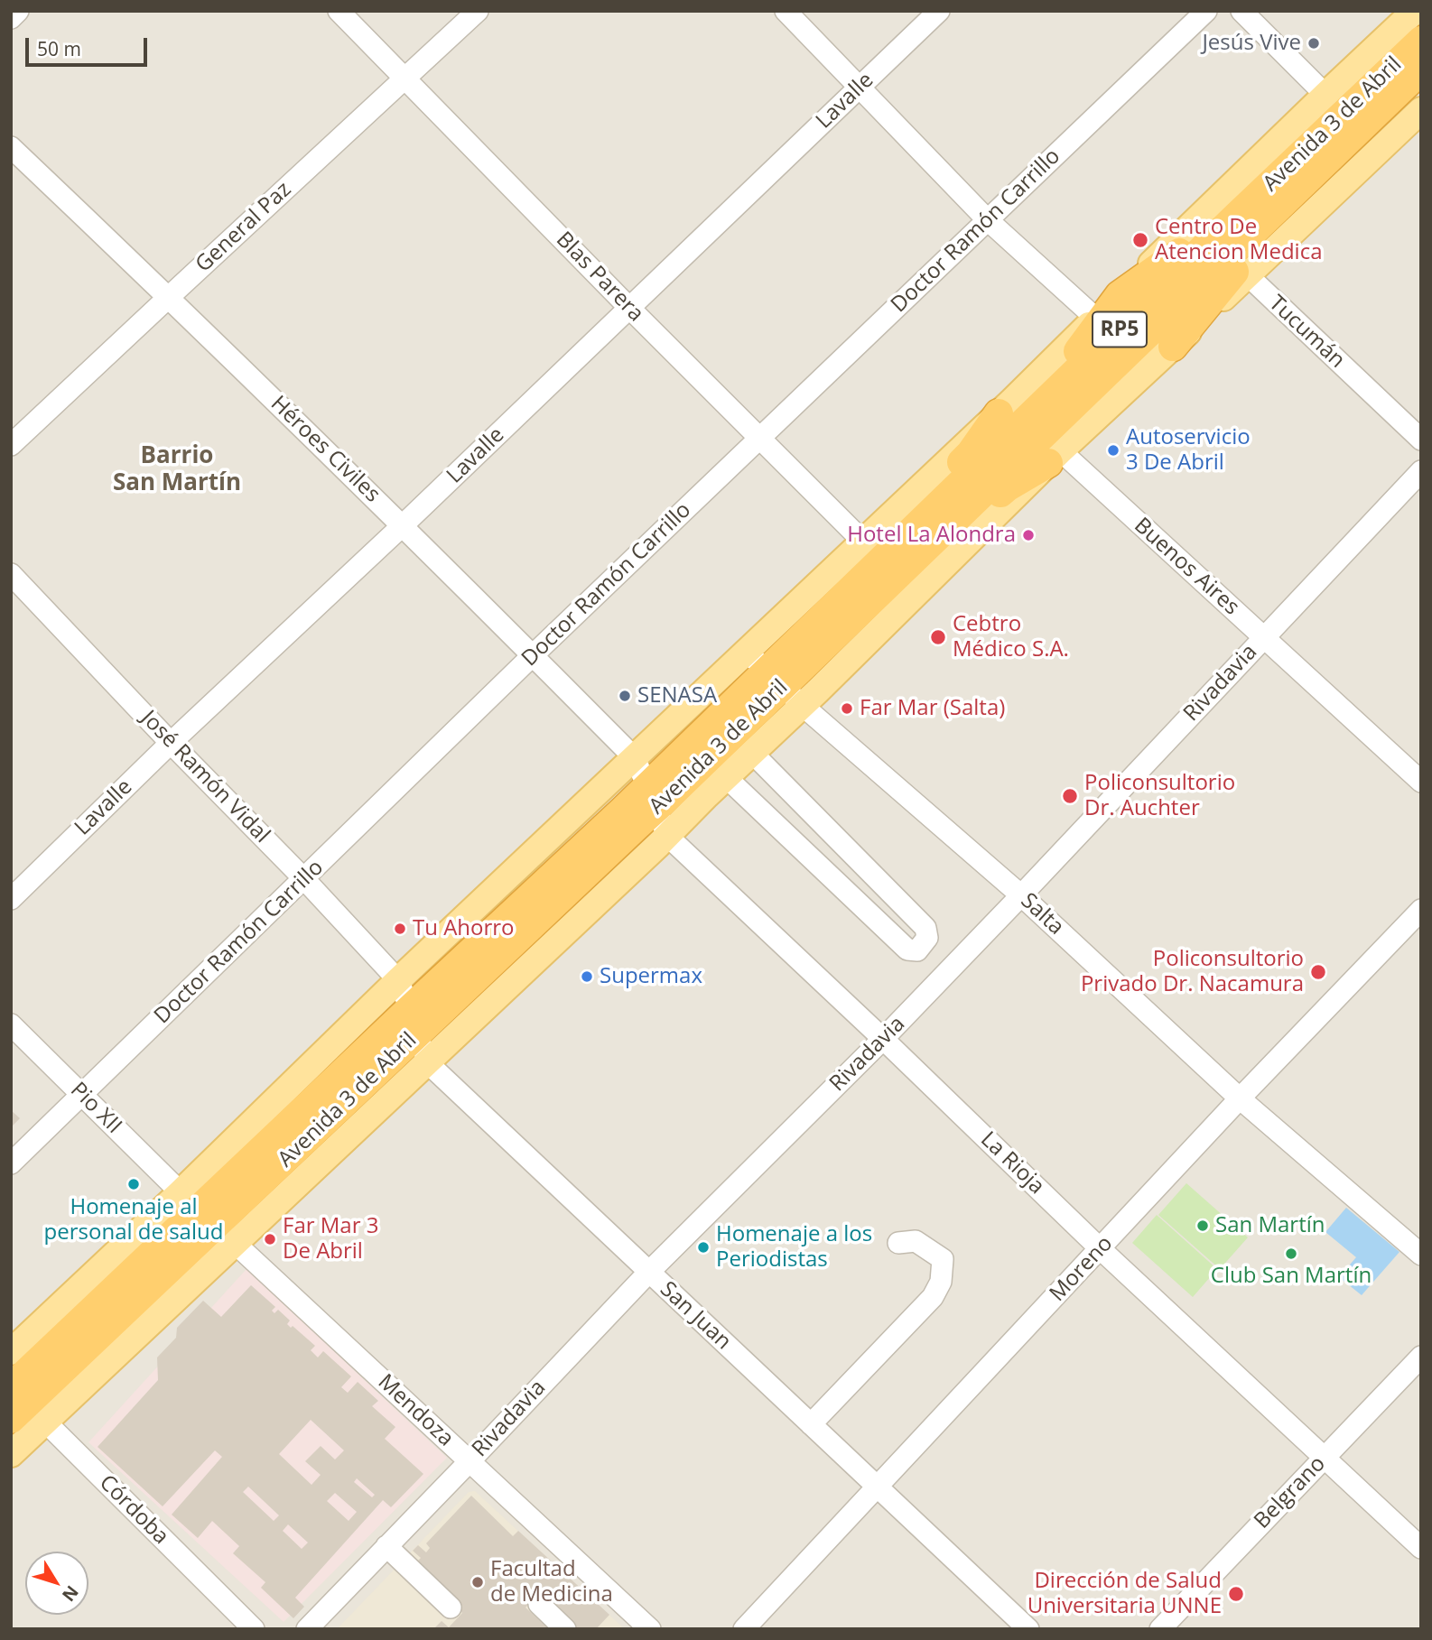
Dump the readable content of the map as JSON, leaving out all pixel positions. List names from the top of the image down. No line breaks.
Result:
{"streets":{"highway":["Avenida 3 de Abril"],"street":["Lavalle","General Paz","Doctor Ramón Carrillo","Blas Parera","Tucumán","Héroes Civiles","Buenos Aires","Rivadavia","José Ramón Vidal","Salta","Pio XII","La Rioja","Moreno","San Juan","Mendoza","Belgrano","Córdoba"]},"crossings":[["Lavalle","Blas Parera"],["Lavalle","Héroes Civiles"],["Lavalle","José Ramón Vidal"],["Avenida 3 de Abril","Blas Parera"],["Avenida 3 de Abril","Tucumán"],["Avenida 3 de Abril","Héroes Civiles"],["Avenida 3 de Abril","Buenos Aires"],["Avenida 3 de Abril","José Ramón Vidal"],["Avenida 3 de Abril","Salta"],["Avenida 3 de Abril","Pio XII"],["Avenida 3 de Abril","La Rioja"],["Avenida 3 de Abril","San Juan"],["Avenida 3 de Abril","Mendoza"],["Avenida 3 de Abril","Córdoba"],["General Paz","Blas Parera"],["General Paz","Héroes Civiles"],["Doctor Ramón Carrillo","Blas Parera"],["Doctor Ramón Carrillo","Héroes Civiles"],["Doctor Ramón Carrillo","José Ramón Vidal"],["Doctor Ramón Carrillo","Pio XII"],["Héroes Civiles","La Rioja"],["Buenos Aires","Rivadavia"],["Rivadavia","Salta"],["Rivadavia","La Rioja"],["Rivadavia","San Juan"],["Rivadavia","Mendoza"],["Salta","Moreno"],["Pio XII","Mendoza"],["La Rioja","Moreno"],["La Rioja","Belgrano"],["Moreno","San Juan"]],"districts":["Barrio San Martín"],"places":["Jesús Vive","Centro De Atencion Medica","Autoservicio 3 De Abril","Hotel La Alondra","Cebtro Médico S.A.","SENASA","Far Mar (Salta)","Policonsultorio Dr. Auchter","Tu Ahorro","Policonsultorio Privado Dr. Nacamura","Supermax","Homenaje al personal de salud","San Martín","Far Mar 3 De Abril","Homenaje a los Periodistas","Club San Martín","Facultad de Medicina","Dirección de Salud Universitaria UNNE"],"scale_bar":"50 m","north":"bottom right"}
